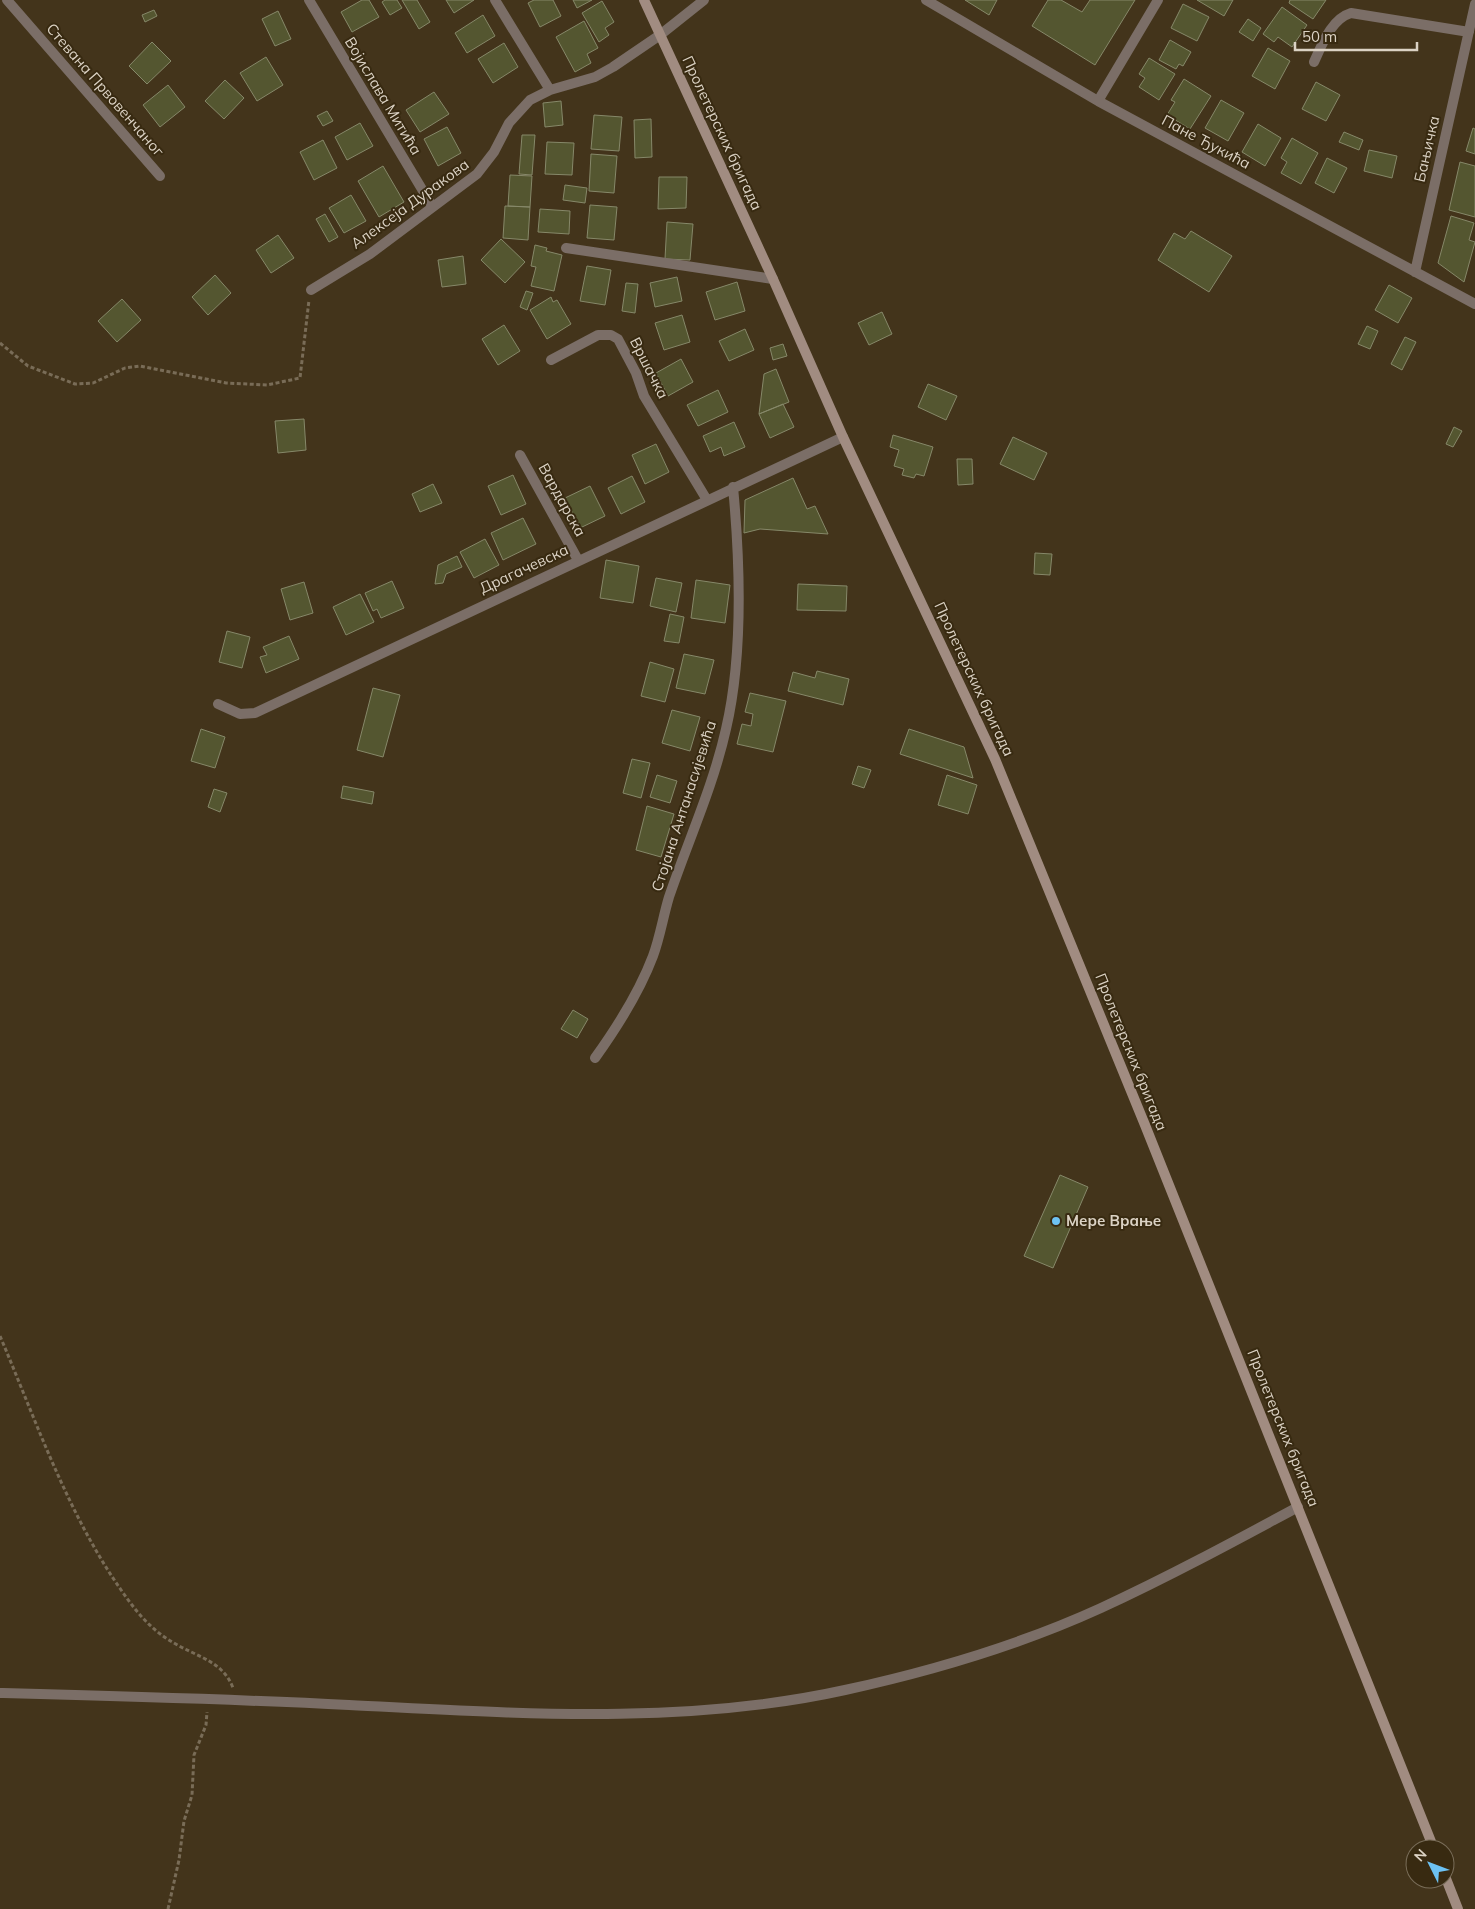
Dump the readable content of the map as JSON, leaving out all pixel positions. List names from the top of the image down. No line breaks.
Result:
{"streets":{"street":["Стевана Првовенчаног","Војислава Митића","Пролетерских бригада","Пане Ђукића","Бањичка","Алексеја Дуракова","Вршачка","Вардарска","Драгачевска","Стојана Антанасијевића"]},"crossings":[["Војислава Митића","Алексеја Дуракова"],["Пролетерских бригада","Алексеја Дуракова"],["Пролетерских бригада","Драгачевска"],["Пане Ђукића","Бањичка"],["Вршачка","Драгачевска"],["Вардарска","Драгачевска"],["Драгачевска","Стојана Антанасијевића"]],"places":["Мере Врање"],"scale_bar":"50 m","north":"top left"}
